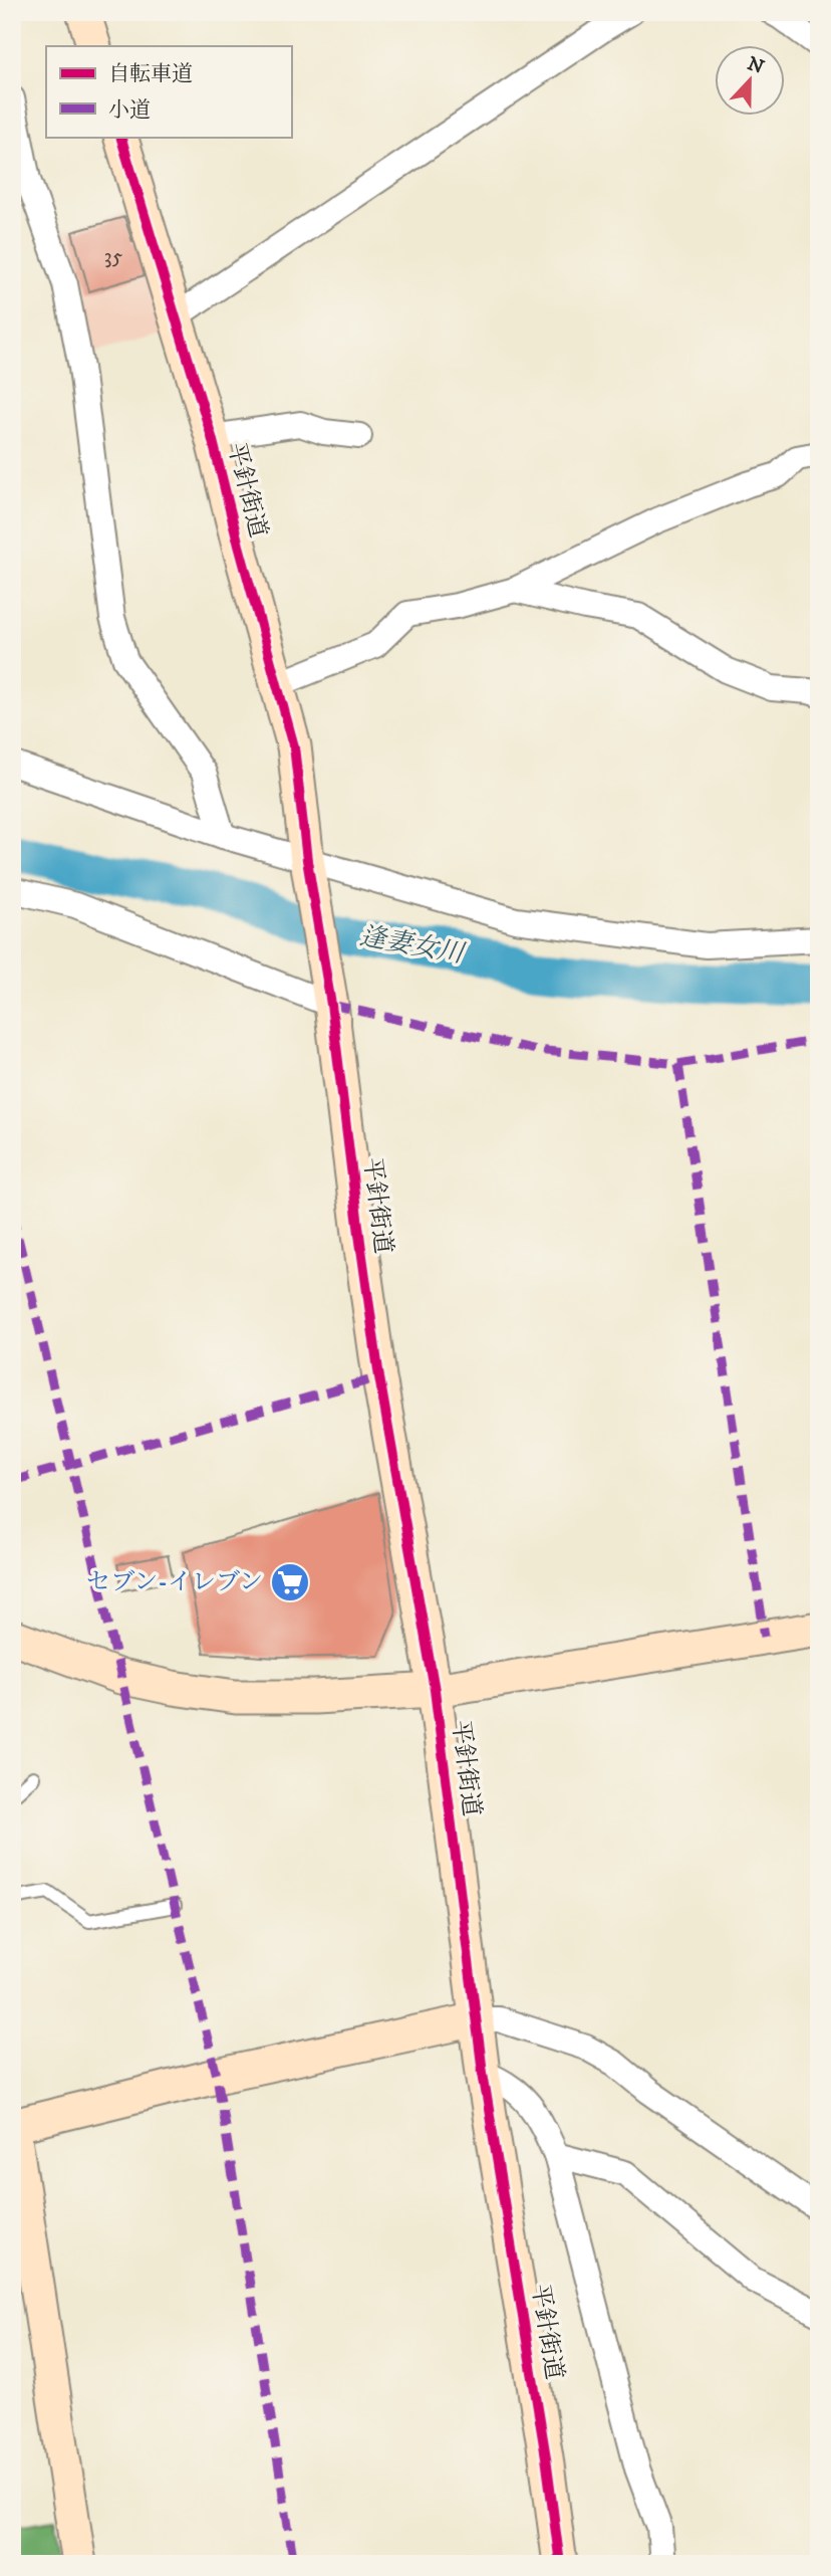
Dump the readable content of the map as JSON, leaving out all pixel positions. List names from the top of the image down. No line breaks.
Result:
{"streets":{"street":["平針街道"]},"water":["逢妻女川"],"places":{"supermarket":["セブン-イレブン"]},"house_numbers":["35"],"legend":["自転車道","小道"],"north":"top"}
